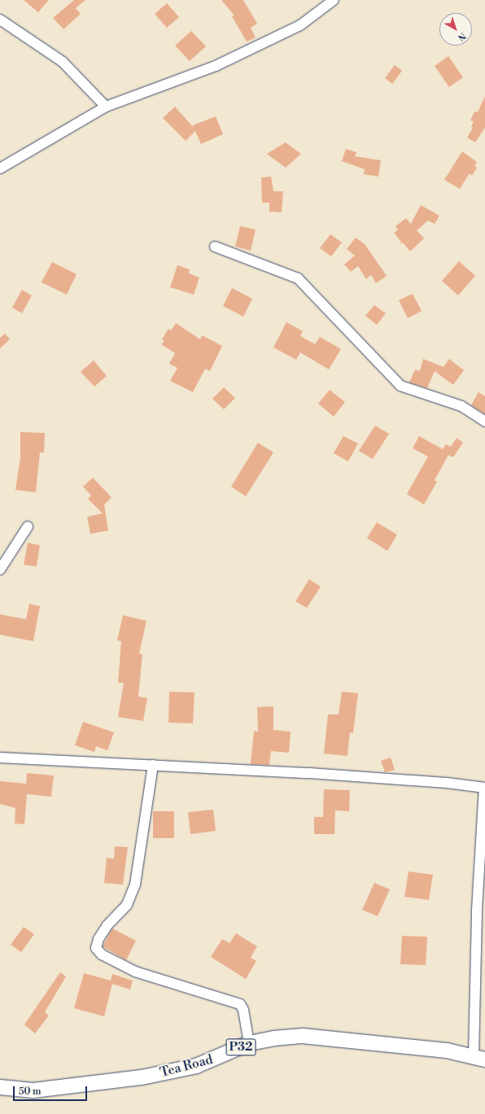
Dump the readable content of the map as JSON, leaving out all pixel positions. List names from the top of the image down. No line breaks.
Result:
{"streets":{"main road":["P32","Tea Road"]},"scale_bar":"50 m","north":"bottom right"}
